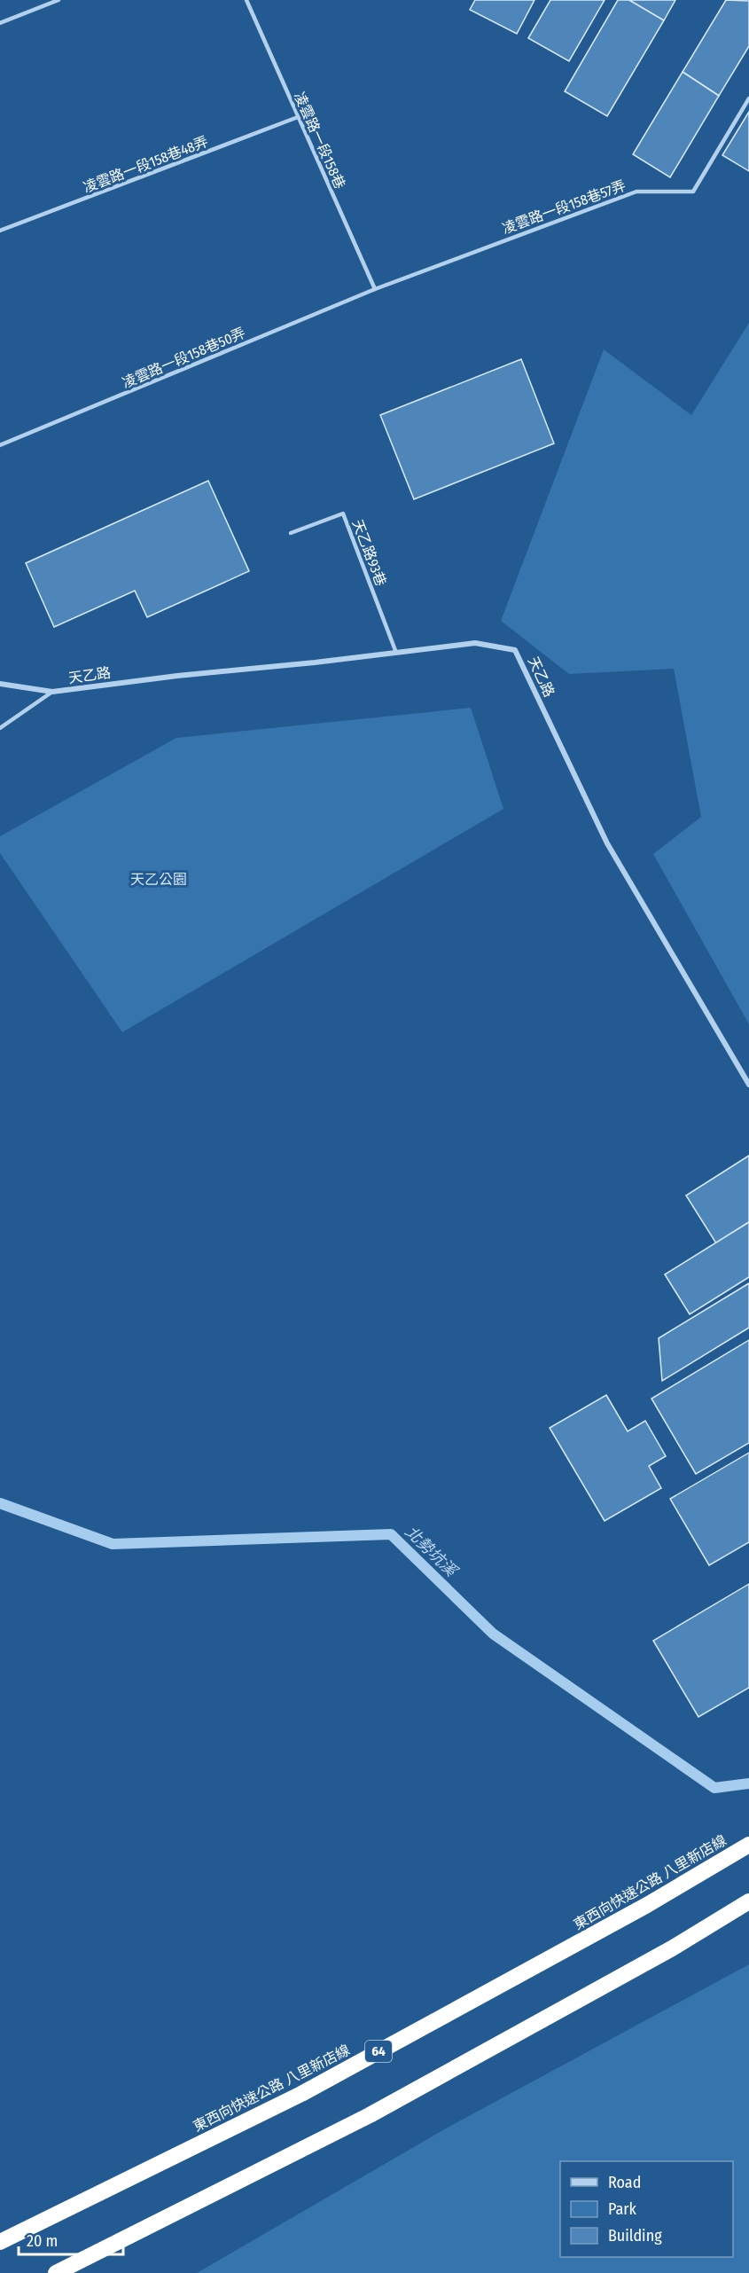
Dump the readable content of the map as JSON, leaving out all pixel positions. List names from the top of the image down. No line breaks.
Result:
{"streets":{"highway":["東西向快速公路 八里新店線","64"],"street":["天乙路"],"lane":["凌雲路一段158巷","凌雲路一段158巷48弄","凌雲路一段158巷57弄","凌雲路一段158巷50弄","天乙路93巷"]},"crossings":[["凌雲路一段158巷","凌雲路一段158巷48弄"],["凌雲路一段158巷","凌雲路一段158巷57弄"],["凌雲路一段158巷","凌雲路一段158巷50弄"],["凌雲路一段158巷57弄","凌雲路一段158巷50弄"],["天乙路93巷","天乙路"]],"water":["北勢坑溪"],"parks":["天乙公園"],"legend":["Road","Park","Building"],"scale_bar":"20 m"}
